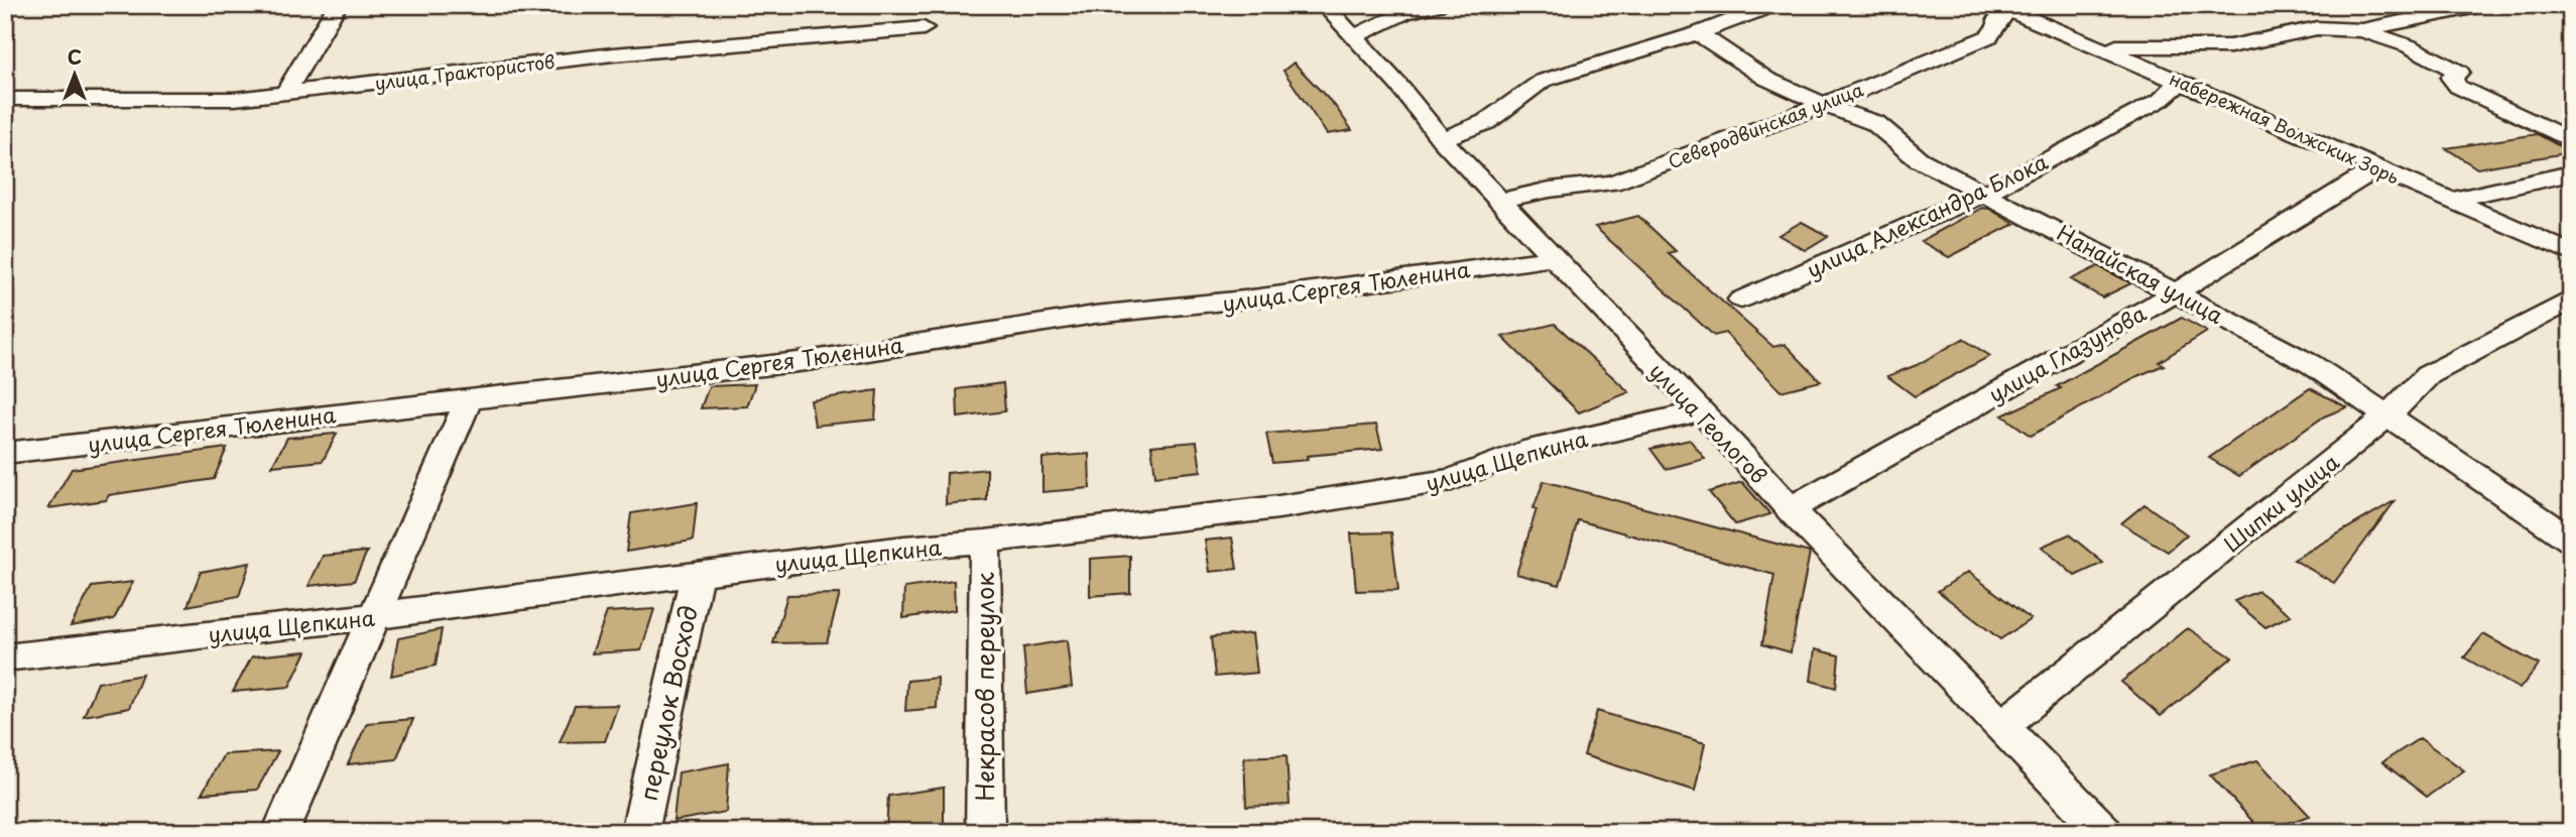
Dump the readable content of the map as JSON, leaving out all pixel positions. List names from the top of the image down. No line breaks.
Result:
{"streets":{"street":["улица Трактористов","Северодвинская улица","набережная Волжских Зорь","улица Александра Блока","Нанайская улица","улица Сергея Тюленина","улица Глазунова","улица Геологов","улица Щепкина","Шипки улица","Некрасов переулок","переулок Восход"]},"crossings":[["Северодвинская улица","набережная Волжских Зорь"],["Северодвинская улица","Нанайская улица"],["Северодвинская улица","улица Геологов"],["набережная Волжских Зорь","улица Александра Блока"],["набережная Волжских Зорь","улица Глазунова"],["улица Александра Блока","Нанайская улица"],["Нанайская улица","улица Глазунова"],["Нанайская улица","Шипки улица"],["улица Сергея Тюленина","улица Геологов"],["улица Глазунова","улица Геологов"],["улица Геологов","улица Щепкина"],["улица Геологов","Шипки улица"],["улица Щепкина","Некрасов переулок"],["улица Щепкина","переулок Восход"]],"north":"top"}
